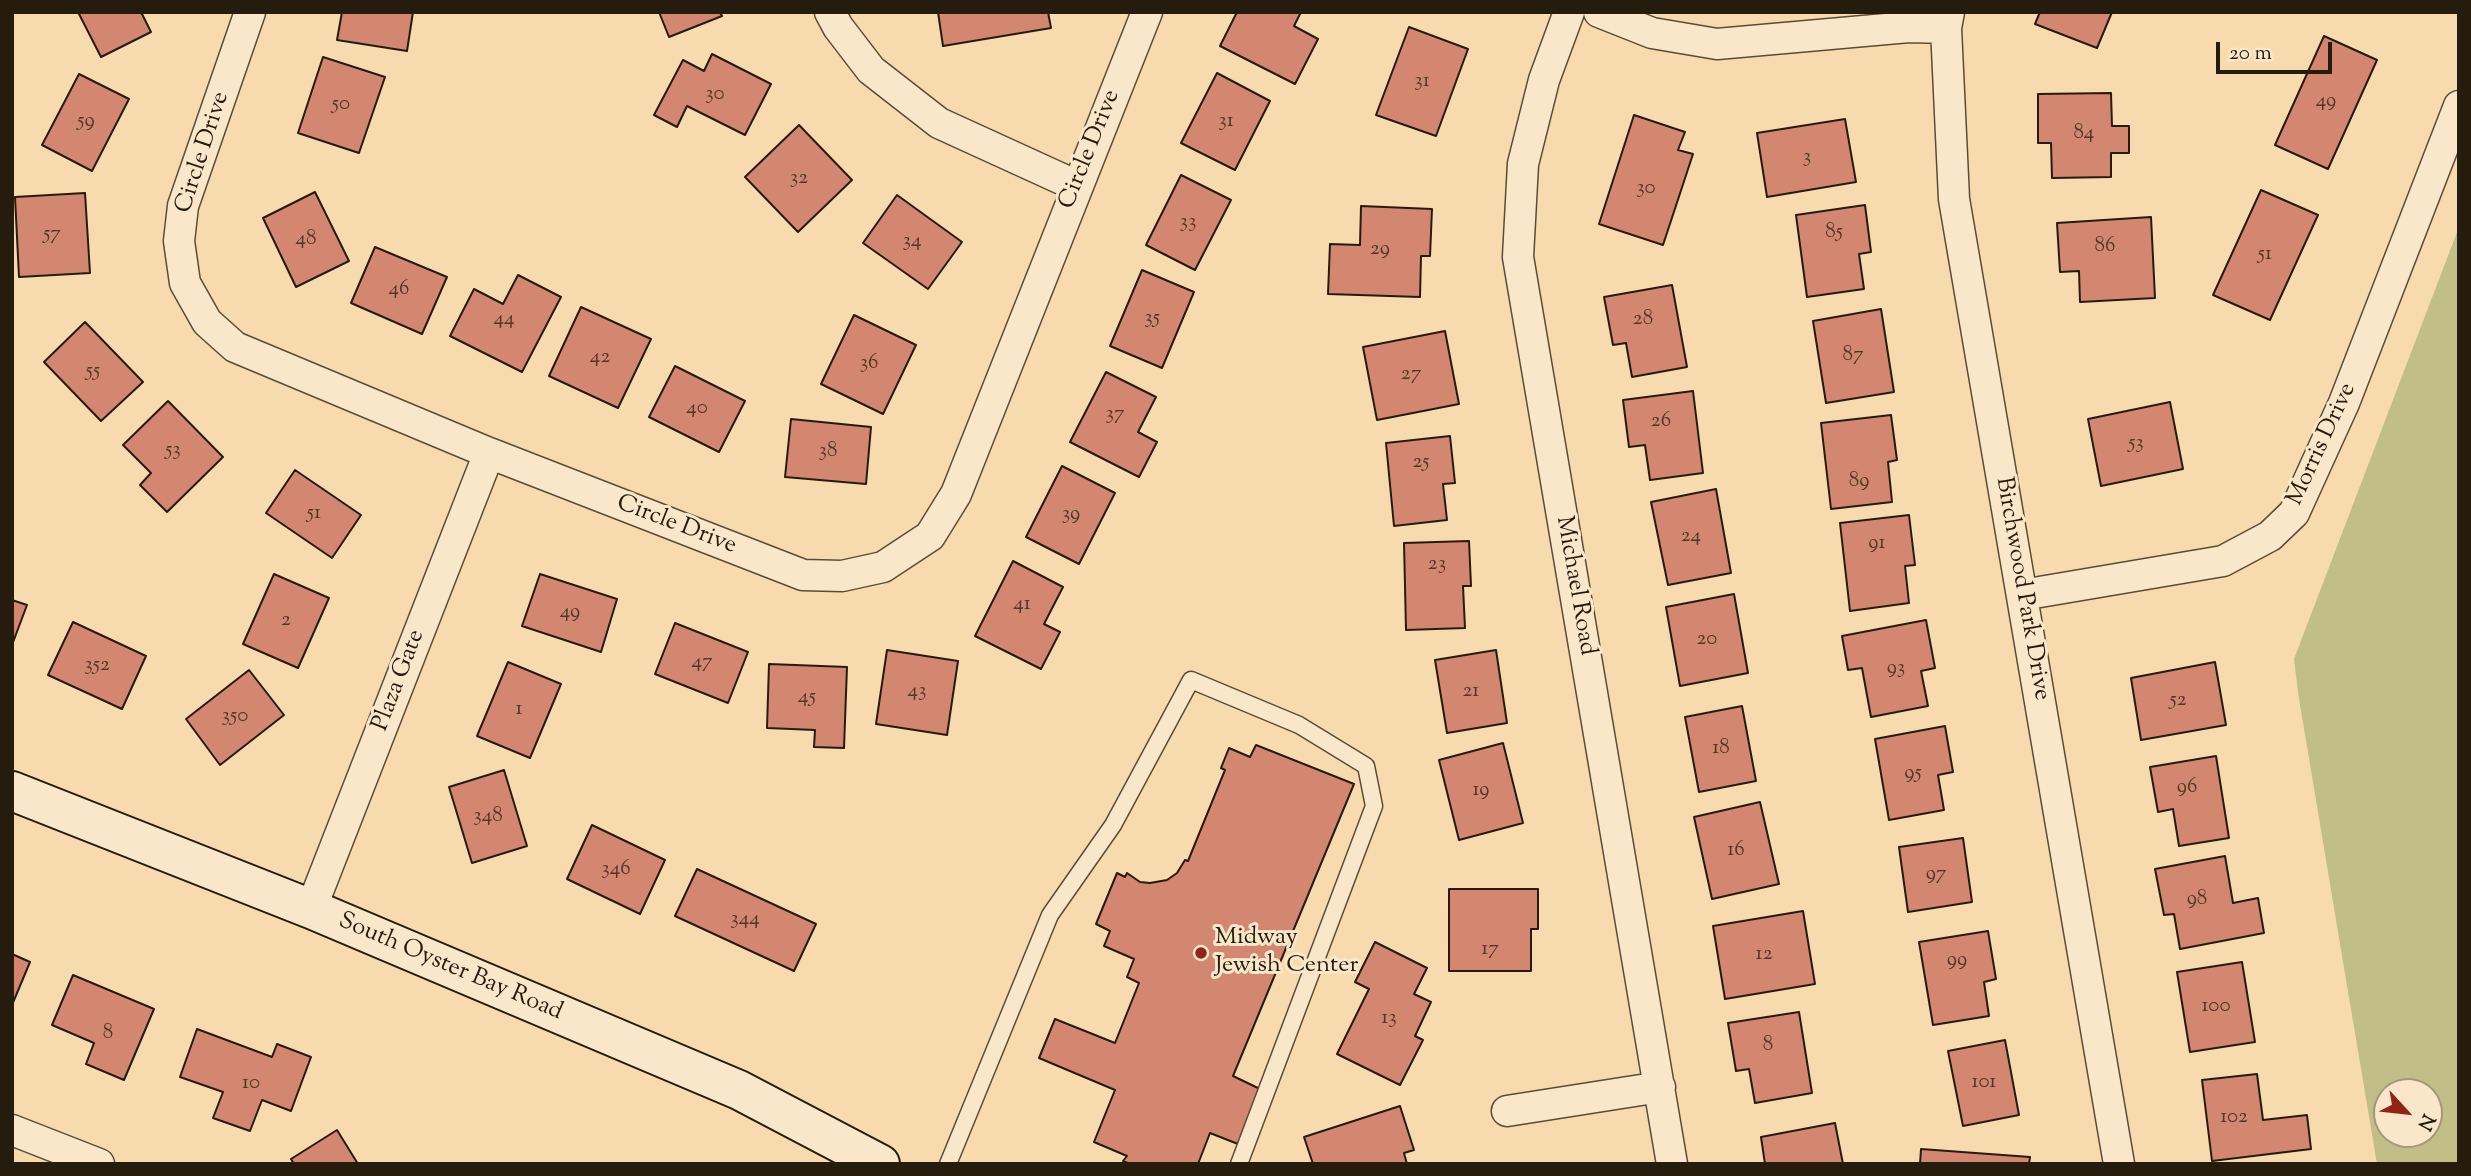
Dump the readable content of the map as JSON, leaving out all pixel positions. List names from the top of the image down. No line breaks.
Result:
{"streets":{"main road":["South Oyster Bay Road"],"street":["Circle Drive","Morris Drive","Michael Road","Birchwood Park Drive","Plaza Gate"]},"crossings":[["Circle Drive","Plaza Gate"],["Morris Drive","Birchwood Park Drive"],["Plaza Gate","South Oyster Bay Road"]],"places":["Midway Jewish Center"],"house_numbers":["31","30","49","50","59","31","84","3","32","30","33","85","57","48","34","86","29","51","46","35","44","28","87","42","36","55","27","40","37","26","53","53","38","25","89","51","39","24","91","23","41","49","2","20","47","352","93","43","21","45","52","1","350","18","95","96","19","348","16","346","97","98","344","17","12","99","100","13","8","8","101","10","102"],"scale_bar":"20 m","north":"bottom right"}
